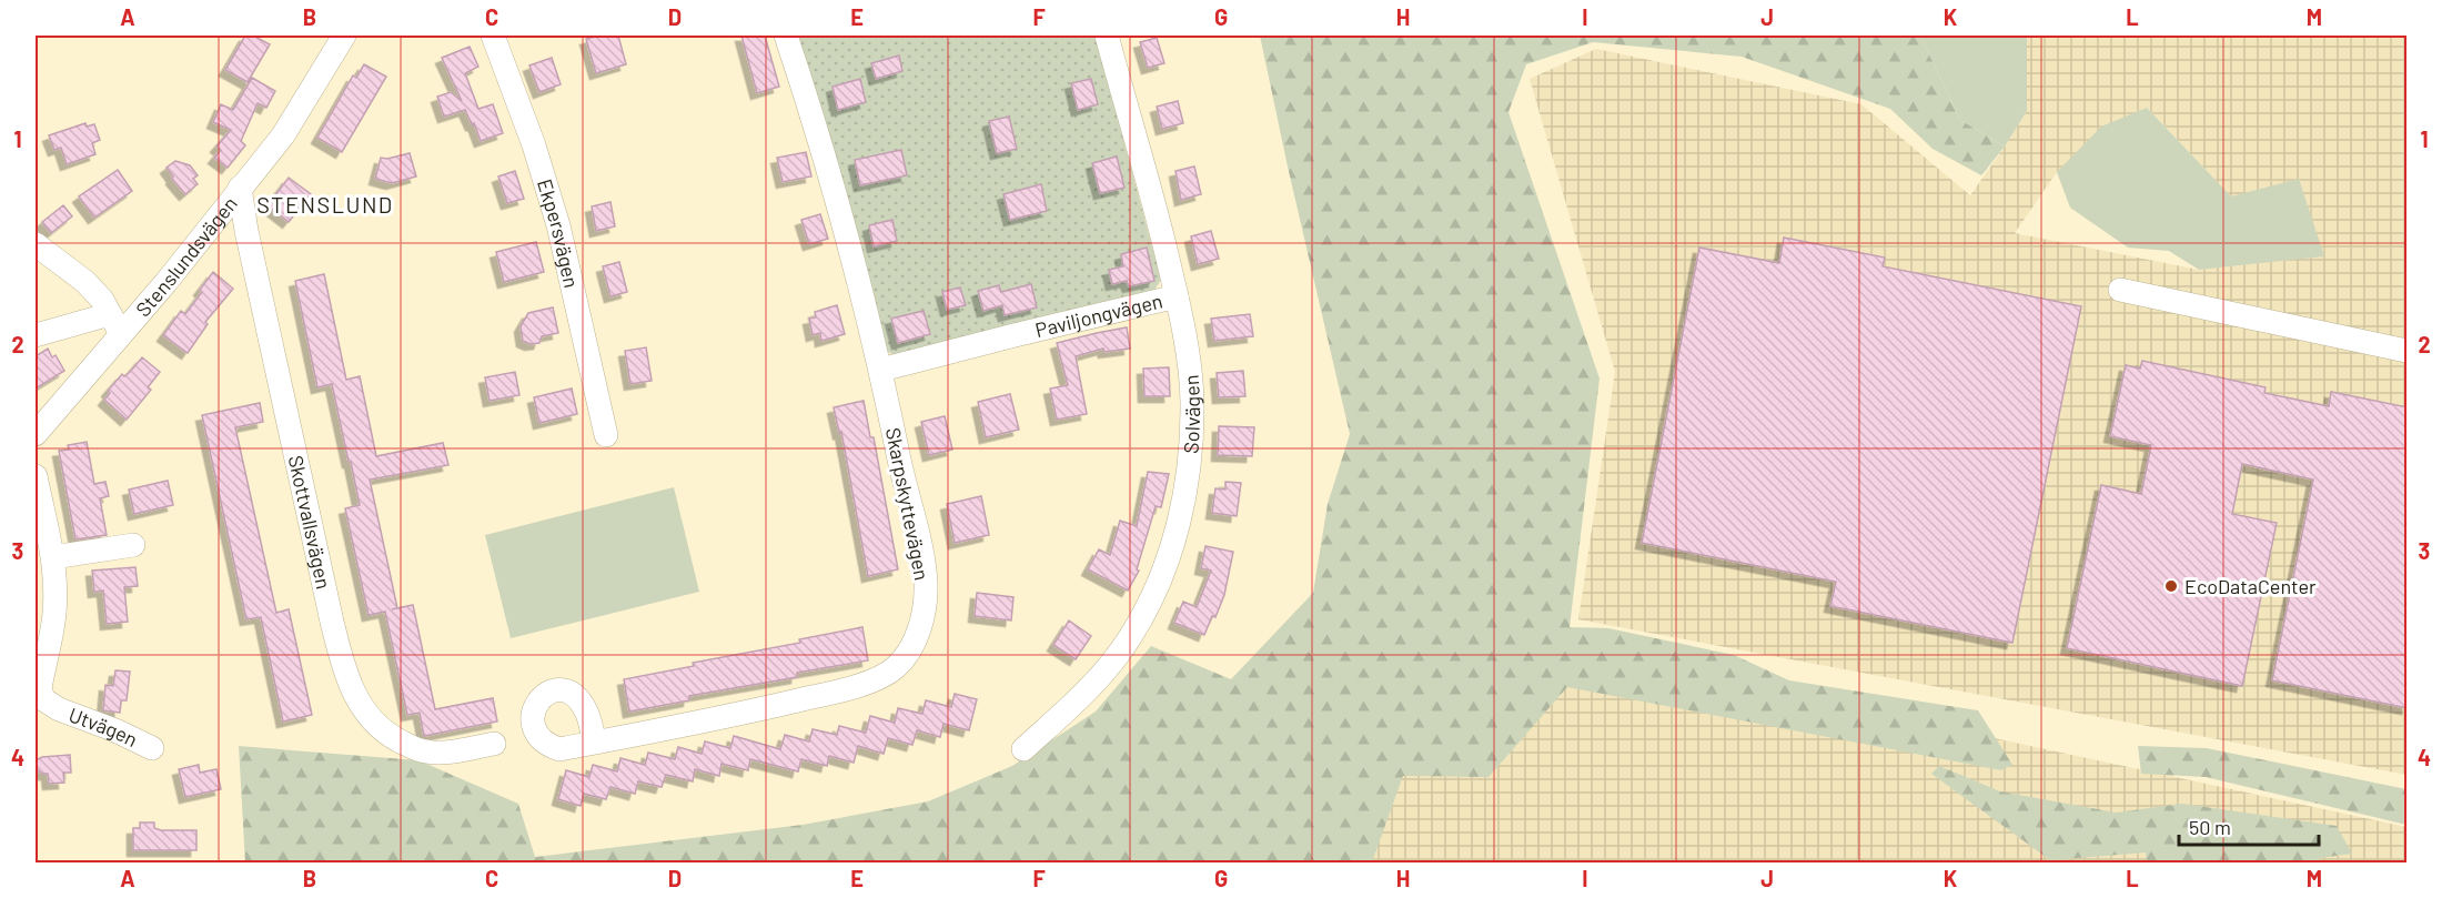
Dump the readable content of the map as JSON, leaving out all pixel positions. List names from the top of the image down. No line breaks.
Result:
{"streets":{"street":["Ekpersvägen","Stenslundsvägen","Paviljongvägen","Solvägen","Skarpskyttevägen","Skottvallsvägen","Utvägen"]},"crossings":[["Stenslundsvägen","Skottvallsvägen"],["Paviljongvägen","Solvägen"],["Paviljongvägen","Skarpskyttevägen"]],"districts":["STENSLUND"],"places":["EcoDataCenter"],"scale_bar":"50 m","grid":{"columns":["A","B","C","D","E","F","G","H","I","J","K","L","M"],"rows":["1","2","3","4"]}}
